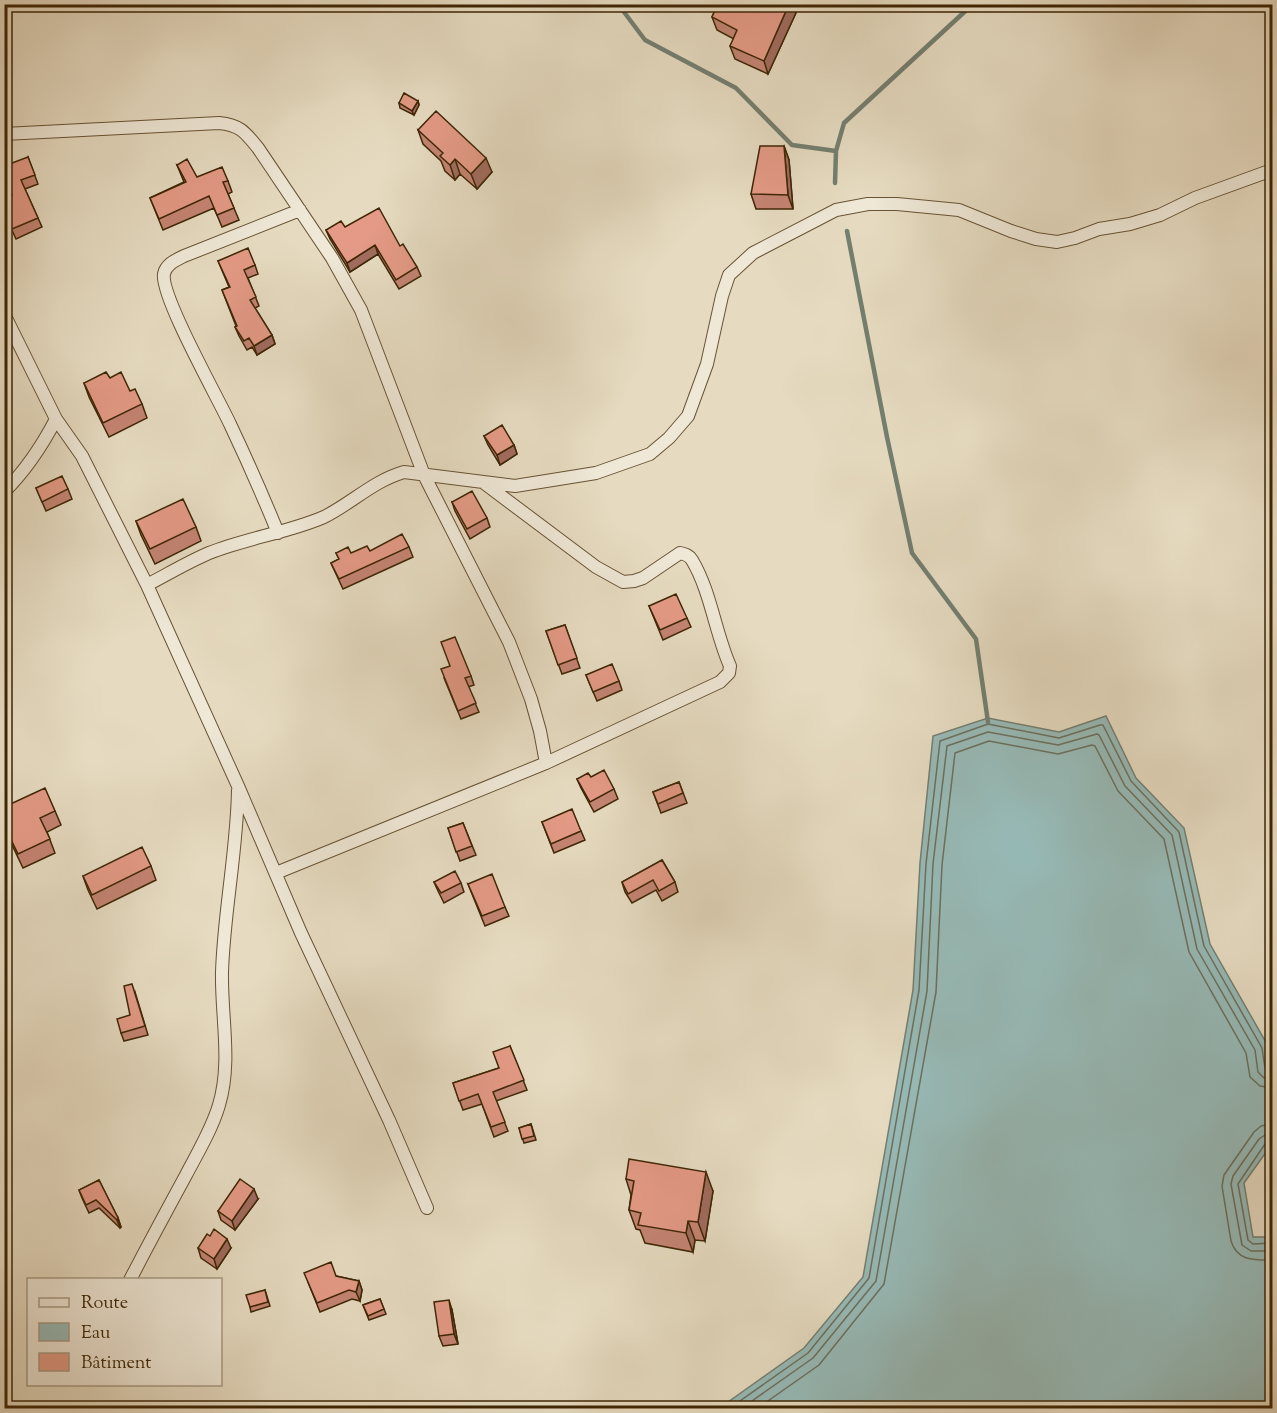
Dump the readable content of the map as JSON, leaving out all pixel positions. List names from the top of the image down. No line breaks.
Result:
{"legend":["Route","Eau","Bâtiment"]}
